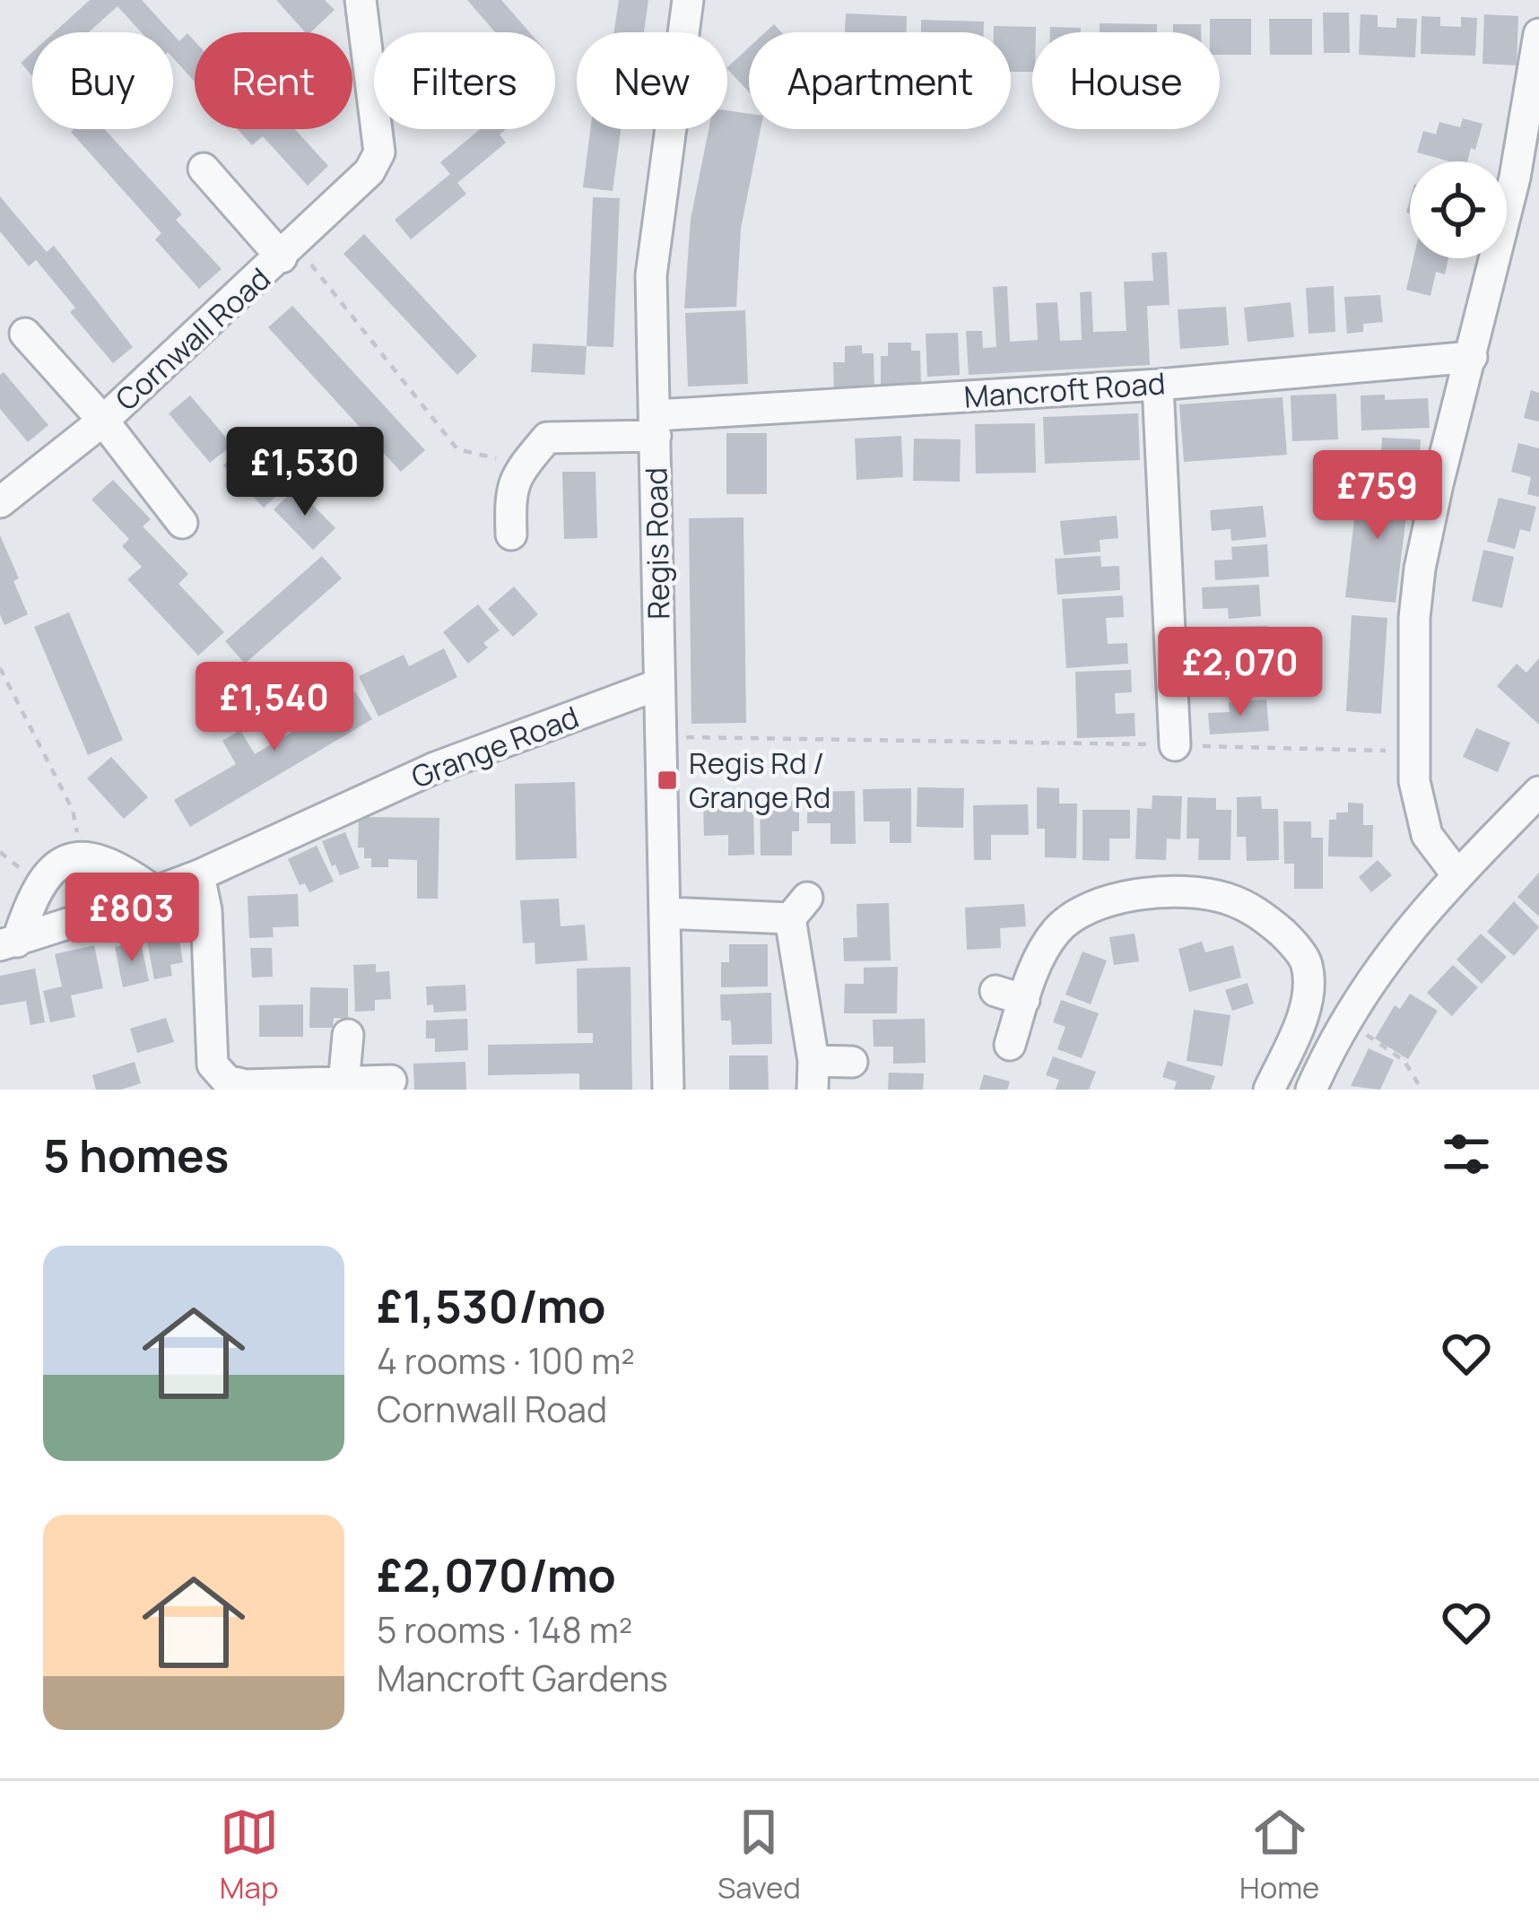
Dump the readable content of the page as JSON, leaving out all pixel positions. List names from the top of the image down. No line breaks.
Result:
{"streets":{"street":["Cornwall Road","Mancroft Road","Regis Road","Grange Road"]},"crossings":[["Mancroft Road","Regis Road"],["Regis Road","Grange Road"]],"places":{"transit":["Regis Rd / Grange Rd"]},"page":{"chip":["Buy","Rent","Filters","New","Apartment","House"],"price":["£1,530","£759","£2,070","£1,540","£803"],"heading":"5 homes","list":[{"name":"£1,530/mo","note":"4 rooms · 100 m² · Cornwall Road"},{"name":"£2,070/mo","note":"5 rooms · 148 m² · Mancroft Gardens"}],"tabs":["Map","Saved","Home"]}}
